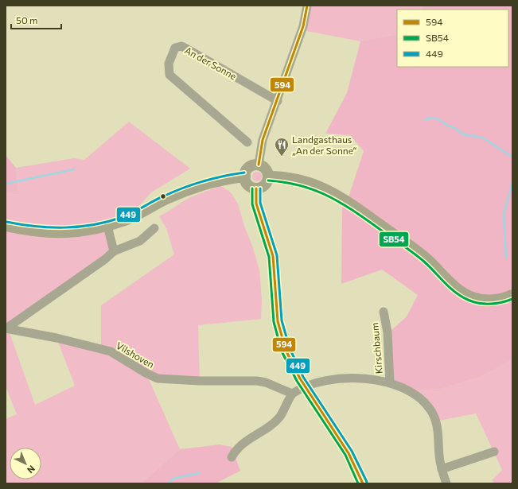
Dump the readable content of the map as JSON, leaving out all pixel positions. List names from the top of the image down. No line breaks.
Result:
{"streets":{"street":["An der Sonne","Kirschbaum","Vilshoven"]},"places":{"restaurant":["Landgasthaus „An der Sonne“"]},"lines":["transit line 594","transit line 449","transit line SB54"],"legend":["594","SB54","449"],"scale_bar":"50 m","north":"bottom right"}
